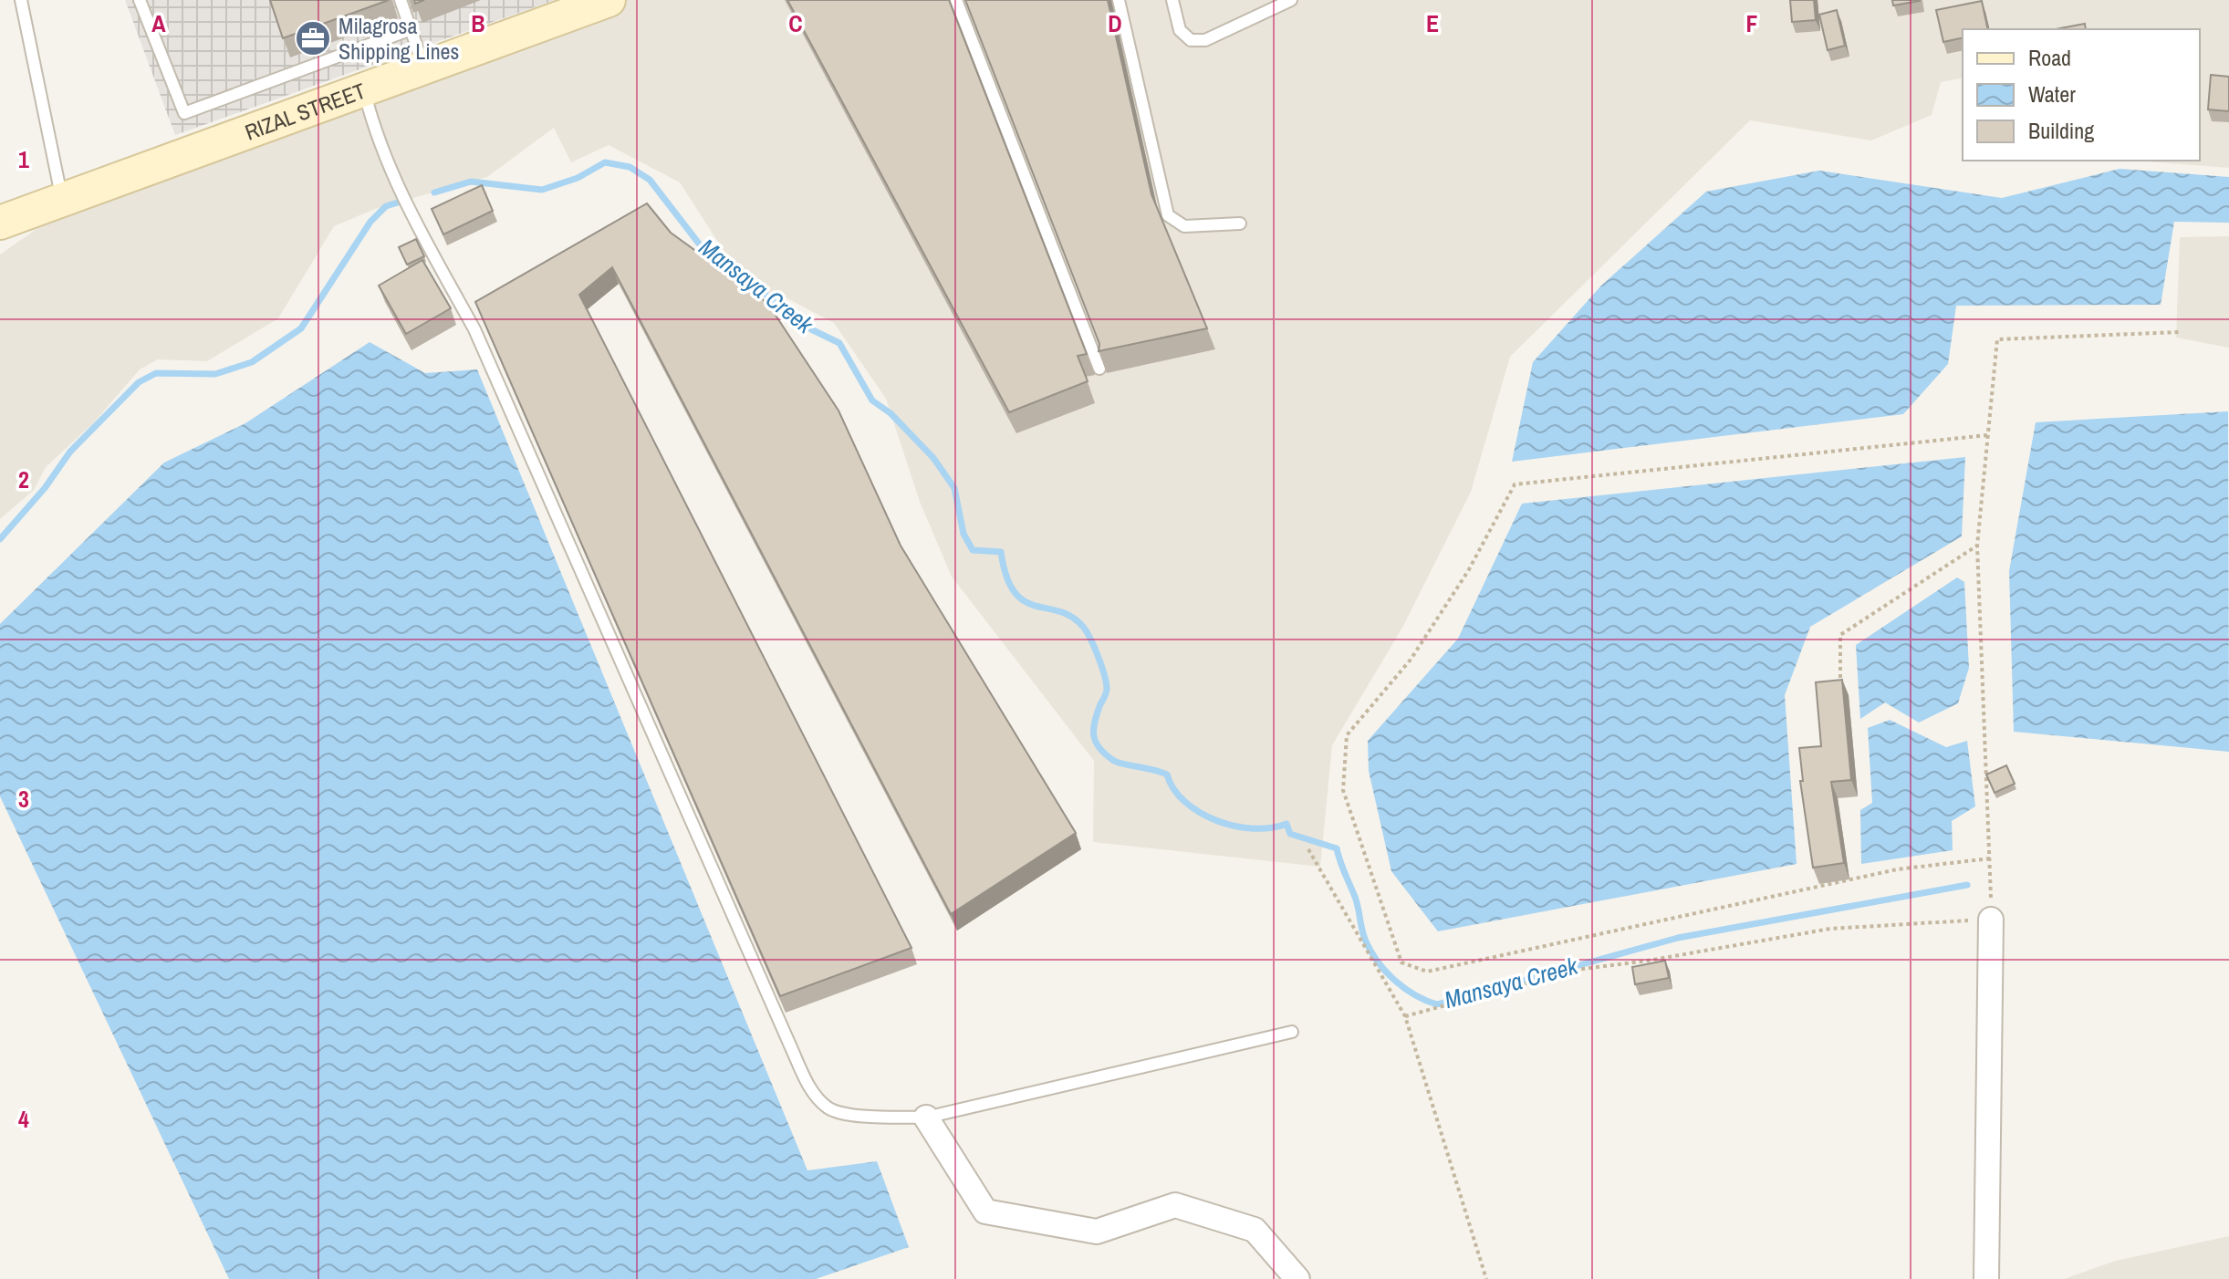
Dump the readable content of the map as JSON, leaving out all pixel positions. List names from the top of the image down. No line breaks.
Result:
{"streets":{"main road":["RIZAL STREET"]},"water":["Mansaya Creek"],"places":{"office":["Milagrosa Shipping Lines"]},"legend":["Road","Water","Building"],"grid":{"columns":["A","B","C","D","E","F"],"rows":["1","2","3","4"]}}
